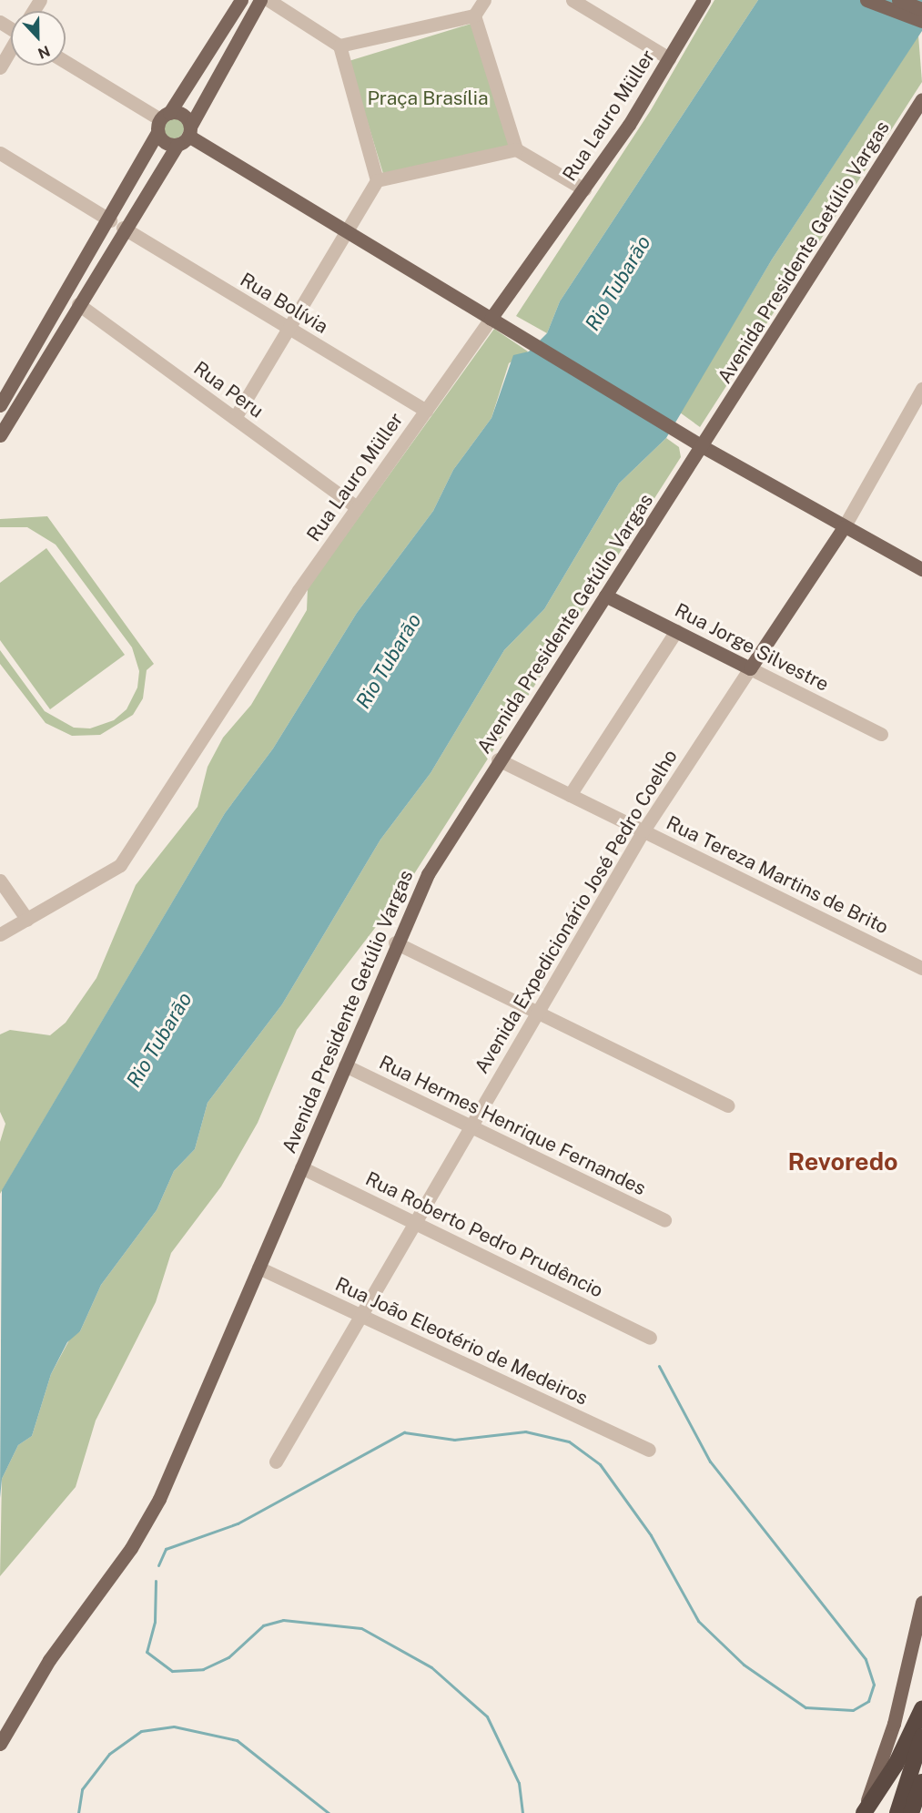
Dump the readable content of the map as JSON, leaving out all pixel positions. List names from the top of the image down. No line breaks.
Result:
{"streets":{"main road":["Rua Lauro Müller","Avenida Presidente Getúlio Vargas","Rua Jorge Silvestre","Avenida Expedicionário José Pedro Coelho"],"street":["Rua Bolívia","Rua Peru","Rua Tereza Martins de Brito","Rua Hermes Henrique Fernandes","Rua Roberto Pedro Prudêncio","Rua João Eleotério de Medeiros"]},"crossings":[["Rua Lauro Müller","Rua Bolívia"],["Rua Lauro Müller","Rua Peru"],["Avenida Presidente Getúlio Vargas","Rua Jorge Silvestre"],["Avenida Presidente Getúlio Vargas","Rua Tereza Martins de Brito"],["Avenida Presidente Getúlio Vargas","Rua Hermes Henrique Fernandes"],["Avenida Presidente Getúlio Vargas","Rua Roberto Pedro Prudêncio"],["Avenida Presidente Getúlio Vargas","Rua João Eleotério de Medeiros"],["Rua Jorge Silvestre","Avenida Expedicionário José Pedro Coelho"],["Rua Tereza Martins de Brito","Avenida Expedicionário José Pedro Coelho"],["Avenida Expedicionário José Pedro Coelho","Rua Hermes Henrique Fernandes"],["Avenida Expedicionário José Pedro Coelho","Rua Roberto Pedro Prudêncio"],["Avenida Expedicionário José Pedro Coelho","Rua João Eleotério de Medeiros"]],"districts":["Revoredo"],"water":["Rio Tubarão"],"parks":["Praça Brasília"],"north":"bottom"}
